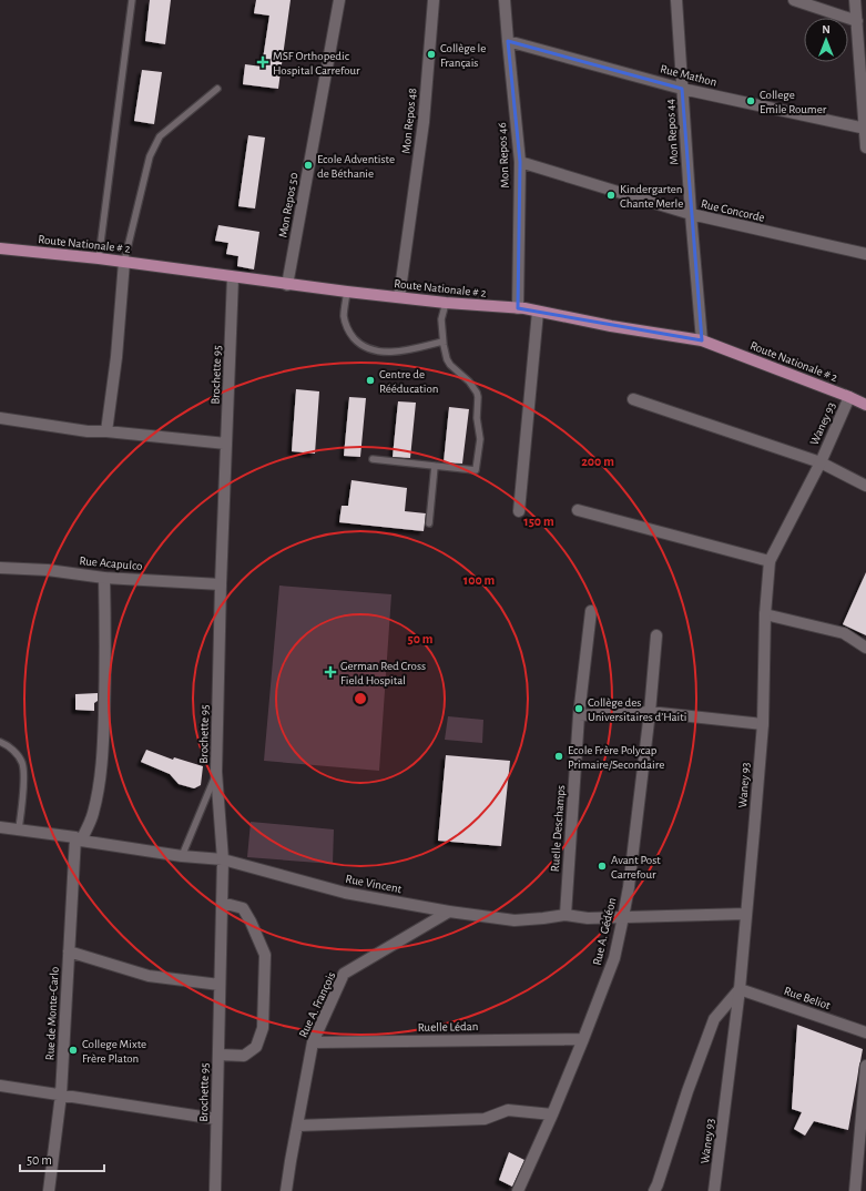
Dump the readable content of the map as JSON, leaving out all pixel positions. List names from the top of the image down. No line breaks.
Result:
{"streets":{"main road":["Route Nationale # 2"],"street":["Rue Mathon","Mon Repos 48","Mon Repos 44","Mon Repos 46","Mon Repos 50","Rue Concorde","Brochette 95","Waney 93","Rue Acapulco","Ruelle Deschamps","Rue Vincent","Rue A. Gédéon","Rue Beliot","Rue A. François","Rue de Monte-Carlo","Ruelle Lédan"]},"crossings":[["Rue Mathon","Mon Repos 44"],["Rue Mathon","Mon Repos 46"],["Mon Repos 48","Route Nationale # 2"],["Mon Repos 44","Rue Concorde"],["Mon Repos 44","Route Nationale # 2"],["Mon Repos 46","Rue Concorde"],["Mon Repos 46","Route Nationale # 2"],["Mon Repos 50","Route Nationale # 2"],["Route Nationale # 2","Brochette 95"],["Route Nationale # 2","Waney 93"],["Brochette 95","Rue Acapulco"],["Brochette 95","Rue Vincent"],["Waney 93","Rue Vincent"],["Waney 93","Rue Beliot"],["Rue Acapulco","Rue de Monte-Carlo"],["Ruelle Deschamps","Rue Vincent"],["Rue Vincent","Rue A. Gédéon"],["Rue Vincent","Rue A. François"],["Rue Vincent","Rue de Monte-Carlo"],["Rue A. Gédéon","Ruelle Lédan"],["Rue A. François","Ruelle Lédan"]],"places":{"other":["Collège le Français","College Emile Roumer","Ecole Adventiste de Béthanie","Kindergarten Chante Merle","Centre de Rééducation","Collège des Universitaires d’Haiti","Ecole Frère Polycap Primaire/Secondaire","Avant Post Carrefour","College Mixte Frère Platon"],"health":["MSF Orthopedic Hospital Carrefour","German Red Cross Field Hospital"]},"scale_bar":"50 m","north":"top","rings":["200 m","150 m","100 m","50 m"]}
